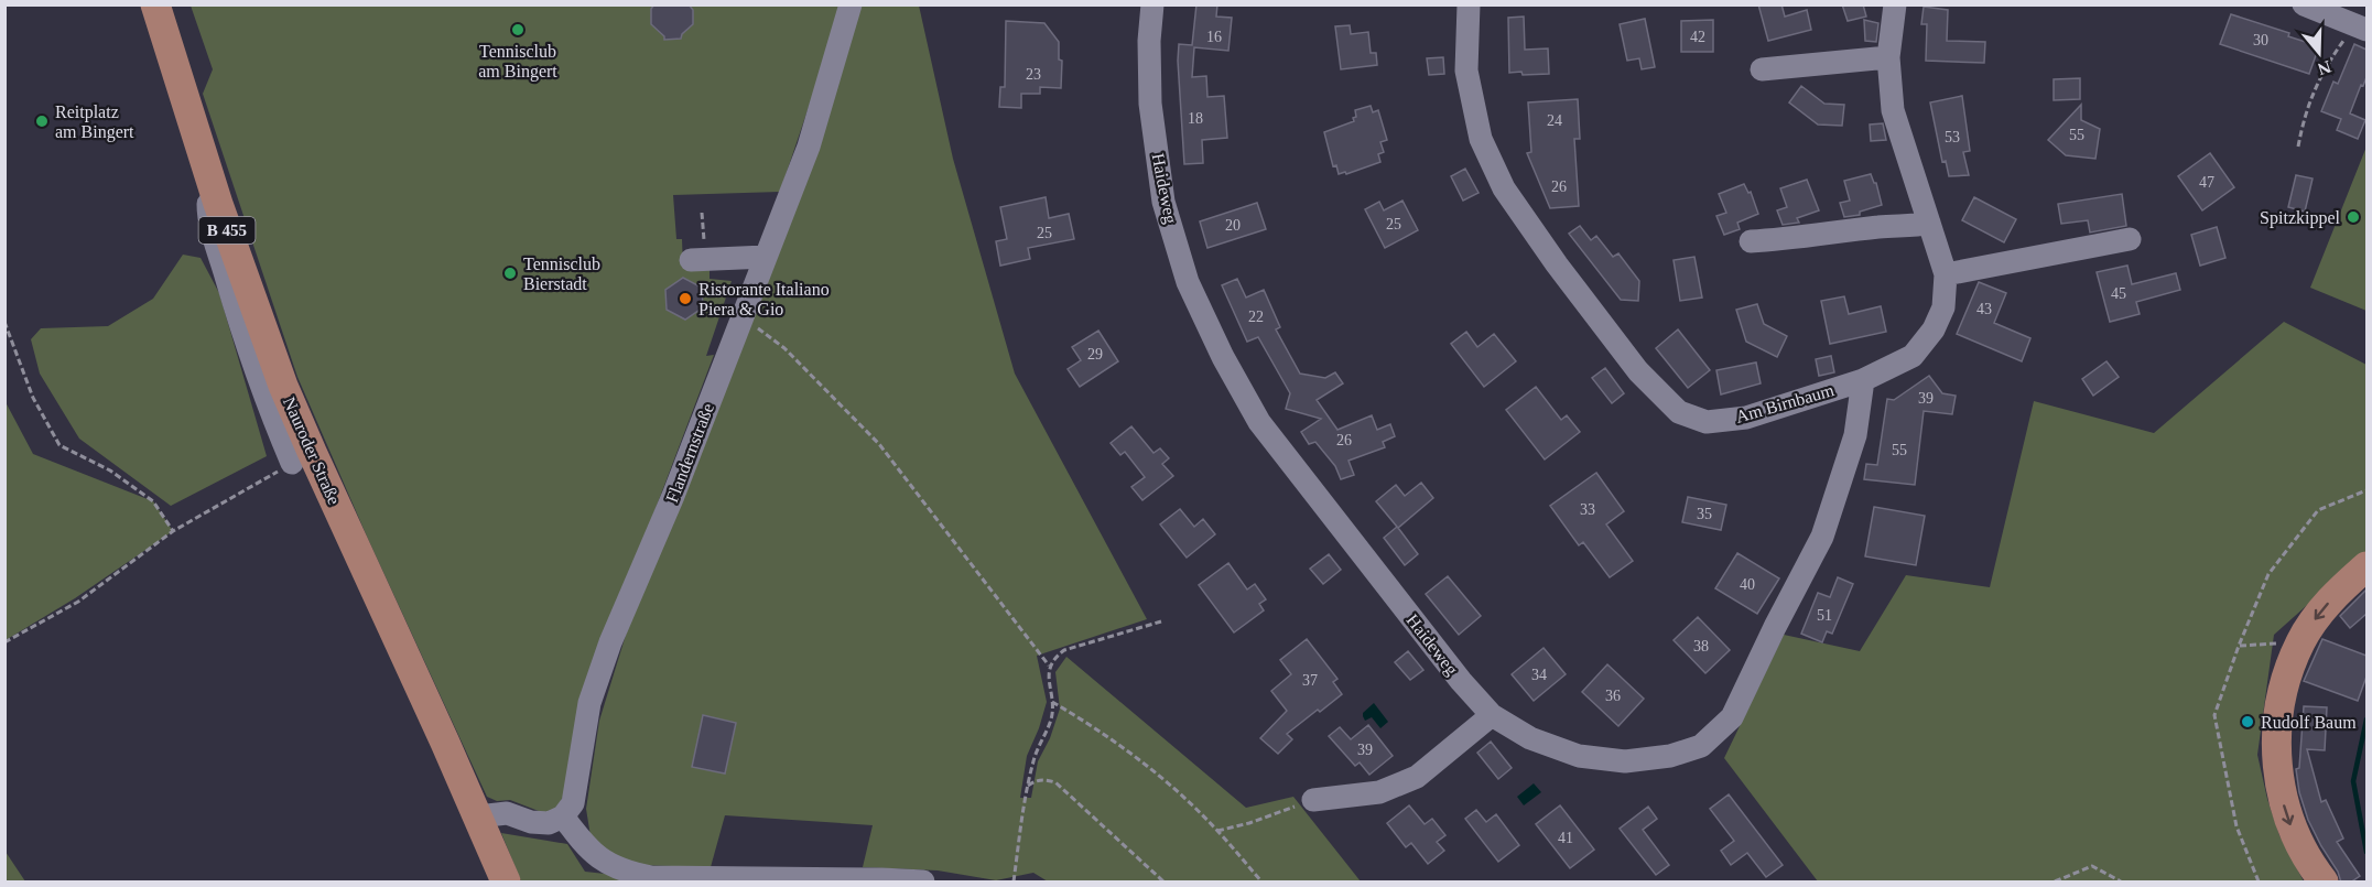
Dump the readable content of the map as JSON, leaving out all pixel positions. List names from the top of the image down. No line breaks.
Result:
{"streets":{"main road":["B 455","Nauroder Straße"],"street":["Haideweg","Am Birnbaum","Flandernstraße"]},"crossings":[["Haideweg","Am Birnbaum"]],"places":["Tennisclub am Bingert","Reitplatz am Bingert","Spitzkippel","Tennisclub Bierstadt","Ristorante Italiano Piera & Gio","Rudolf Baum"],"house_numbers":["16","42","30","23","18","24","55","53","47","26","25","20","25","45","43","22","29","39","26","55","33","35","40","51","38","34","37","36","39","41"],"north":"bottom"}
